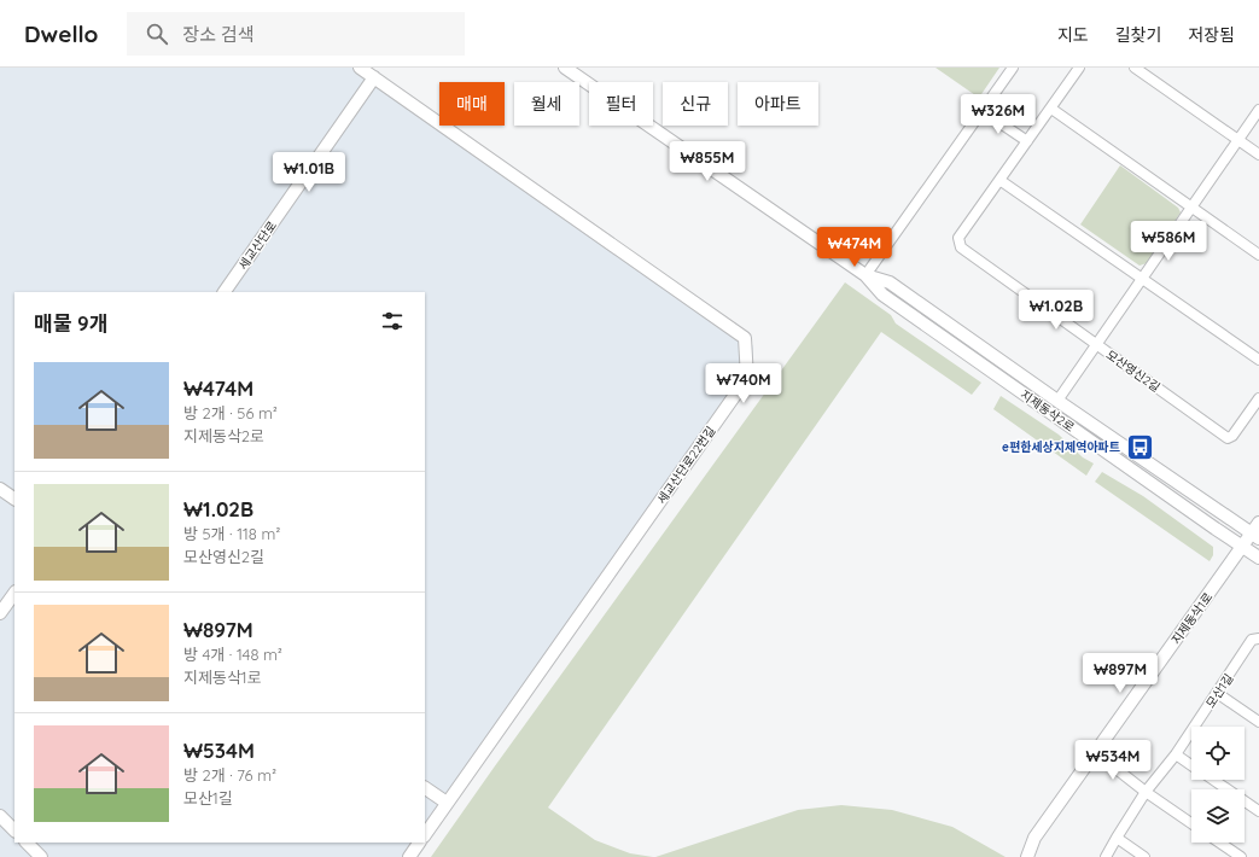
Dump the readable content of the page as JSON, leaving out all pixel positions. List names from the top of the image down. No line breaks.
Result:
{"streets":{"street":["세교산단로","모산영신2길","지제동삭2로","세교산단로22번길","지제동삭1로","모산1길"]},"crossings":[["세교산단로","세교산단로22번길"],["지제동삭2로","지제동삭1로"]],"places":{"bus stop":["e편한세상지제역아파트"]},"page":{"header":"Dwello","search":"장소 검색","nav":["지도","길찾기","저장됨"],"chip":["매매","월세","필터","신규","아파트"],"price":["₩326M","₩855M","₩1.01B","₩586M","₩474M","₩1.02B","₩740M","₩897M","₩534M"],"heading":"매물 9개","list":[{"name":"₩474M","note":"방 2개 · 56 m² · 지제동삭2로"},{"name":"₩1.02B","note":"방 5개 · 118 m² · 모산영신2길"},{"name":"₩897M","note":"방 4개 · 148 m² · 지제동삭1로"},{"name":"₩534M","note":"방 2개 · 76 m² · 모산1길"}]}}
